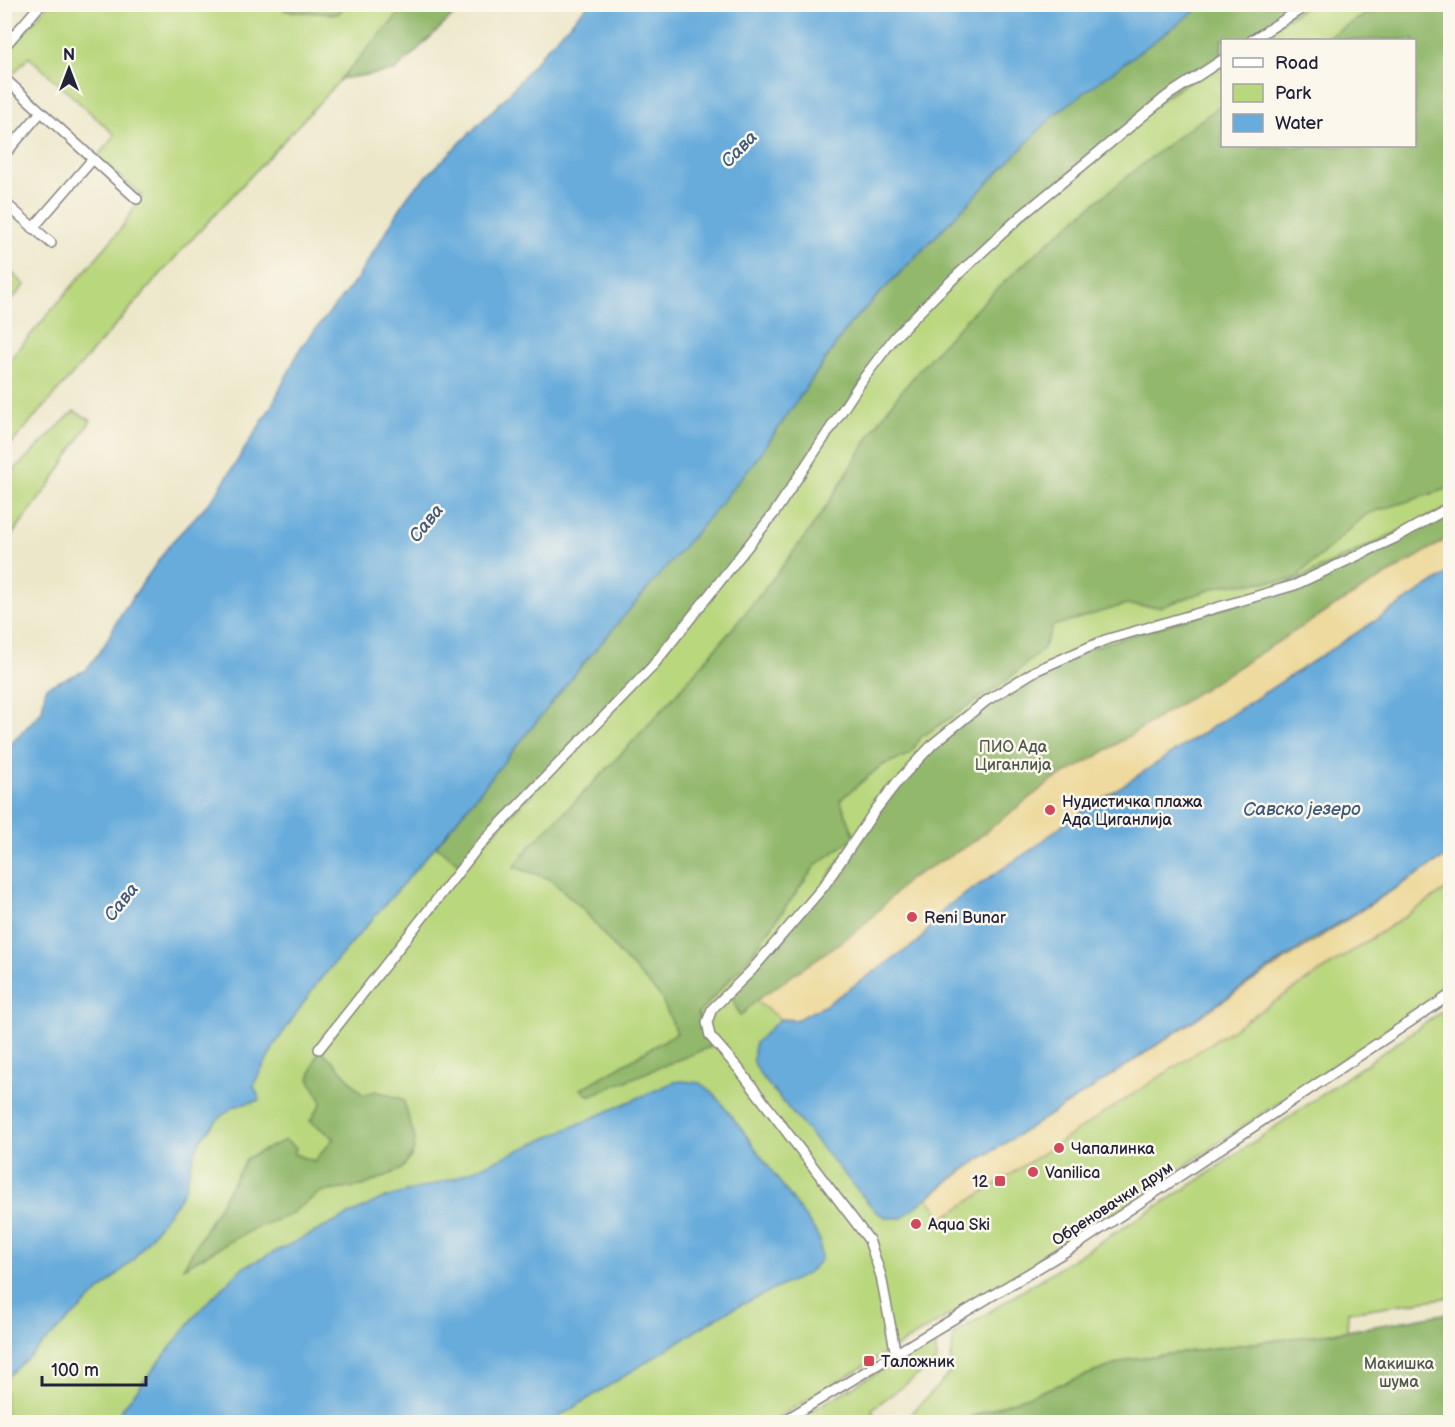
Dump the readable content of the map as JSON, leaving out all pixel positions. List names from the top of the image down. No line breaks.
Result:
{"streets":{"street":["Обреновачки друм"]},"water":["Сава","Савско језеро"],"parks":["ПИО Ада Циганлија","Макишка шума"],"places":{"other":["Нудистичка плажа Ада Циганлија","Reni Bunar","Чапалинка","Vanilica","Aqua Ski"],"transit":["12","Таложник"]},"legend":["Road","Park","Water"],"scale_bar":"100 m","north":"top"}
